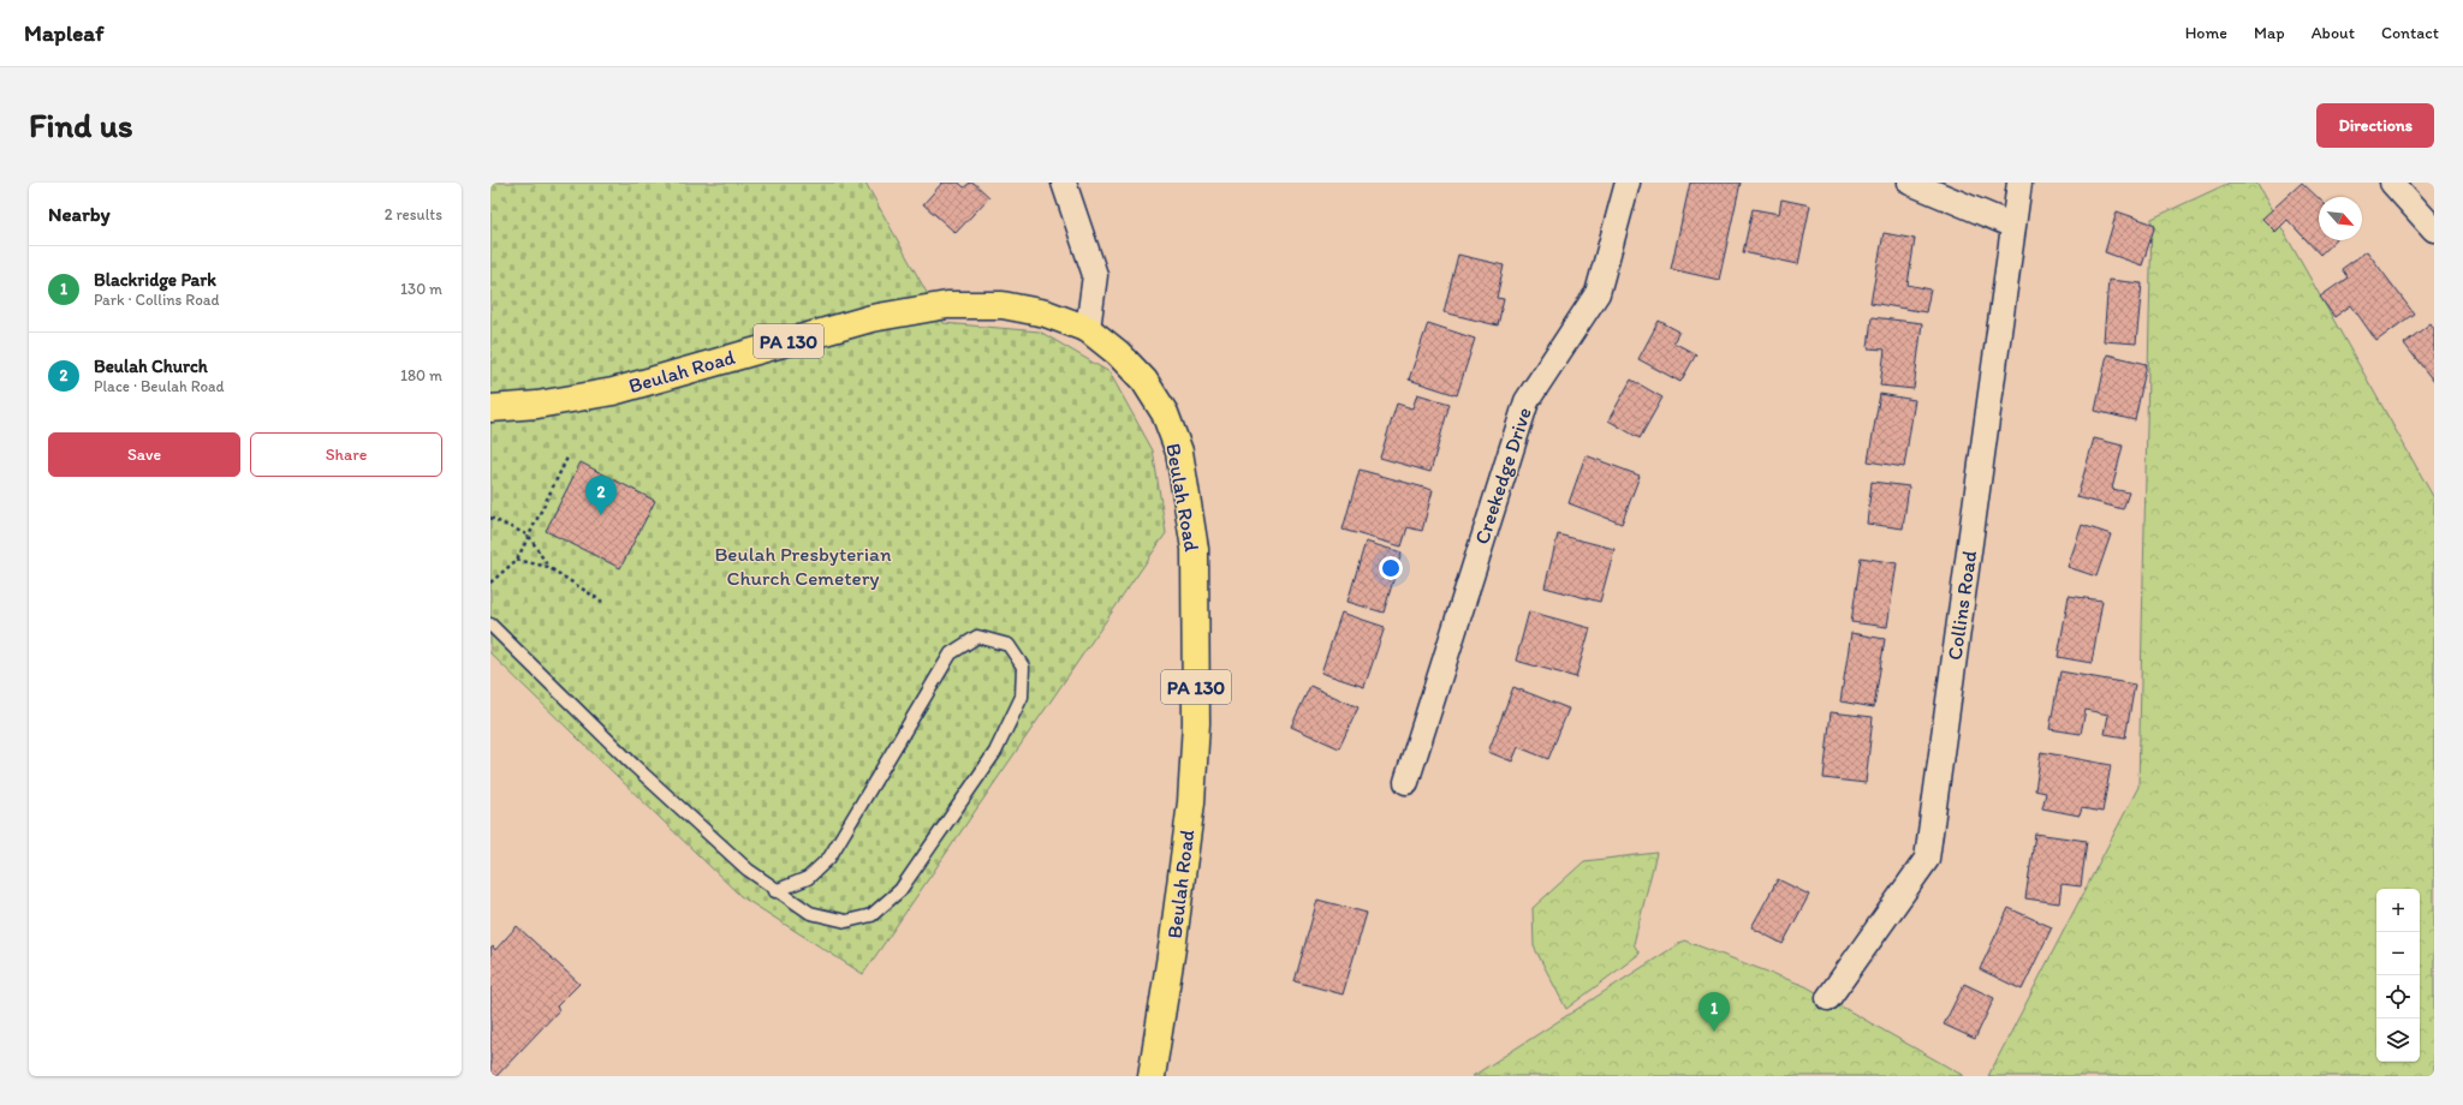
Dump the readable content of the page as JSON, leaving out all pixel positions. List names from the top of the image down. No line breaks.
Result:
{"streets":{"main road":["PA 130","Beulah Road"],"street":["Creekedge Drive","Collins Road"]},"parks":["Beulah Presbyterian Church Cemetery"],"north":"bottom right","page":{"header":"Mapleaf","nav":["Home","Map","About","Contact"],"buttons":["Directions",["Save","Share"]],"title":"Find us","heading":["Nearby","2 results"],"list":[{"mark":"1","name":"Blackridge Park","note":"Park · Collins Road","value":"130 m"},{"mark":"2","name":"Beulah Church","note":"Place · Beulah Road","value":"180 m"}],"pins":["2","1"],"map_buttons":["+","−"]}}
